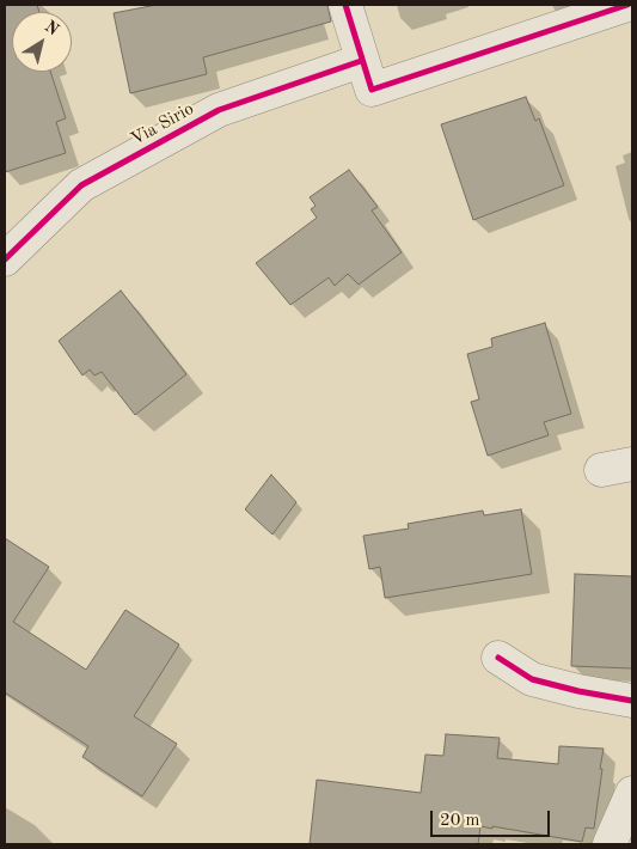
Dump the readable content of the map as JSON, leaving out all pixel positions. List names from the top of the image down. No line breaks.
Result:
{"streets":{"street":["Via Sirio"]},"scale_bar":"20 m","north":"top right"}
